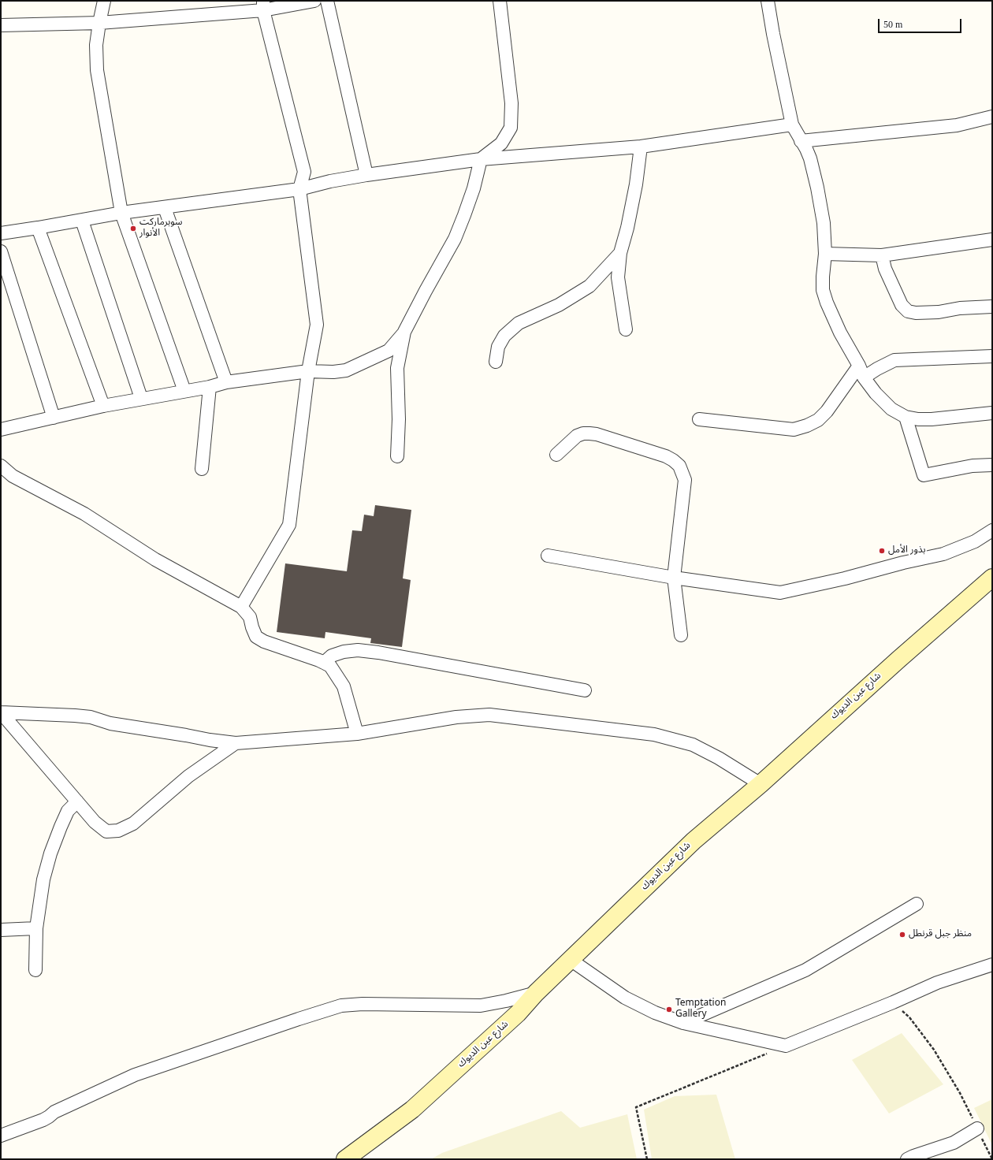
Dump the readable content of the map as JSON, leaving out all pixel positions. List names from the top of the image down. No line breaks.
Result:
{"streets":{"main road":["شارع عين الديوك"]},"places":["سوبرماركت الأنوار","بذور الأمل","منظر جبل قرنطل","Temptation Gallery"],"scale_bar":"50 m"}
